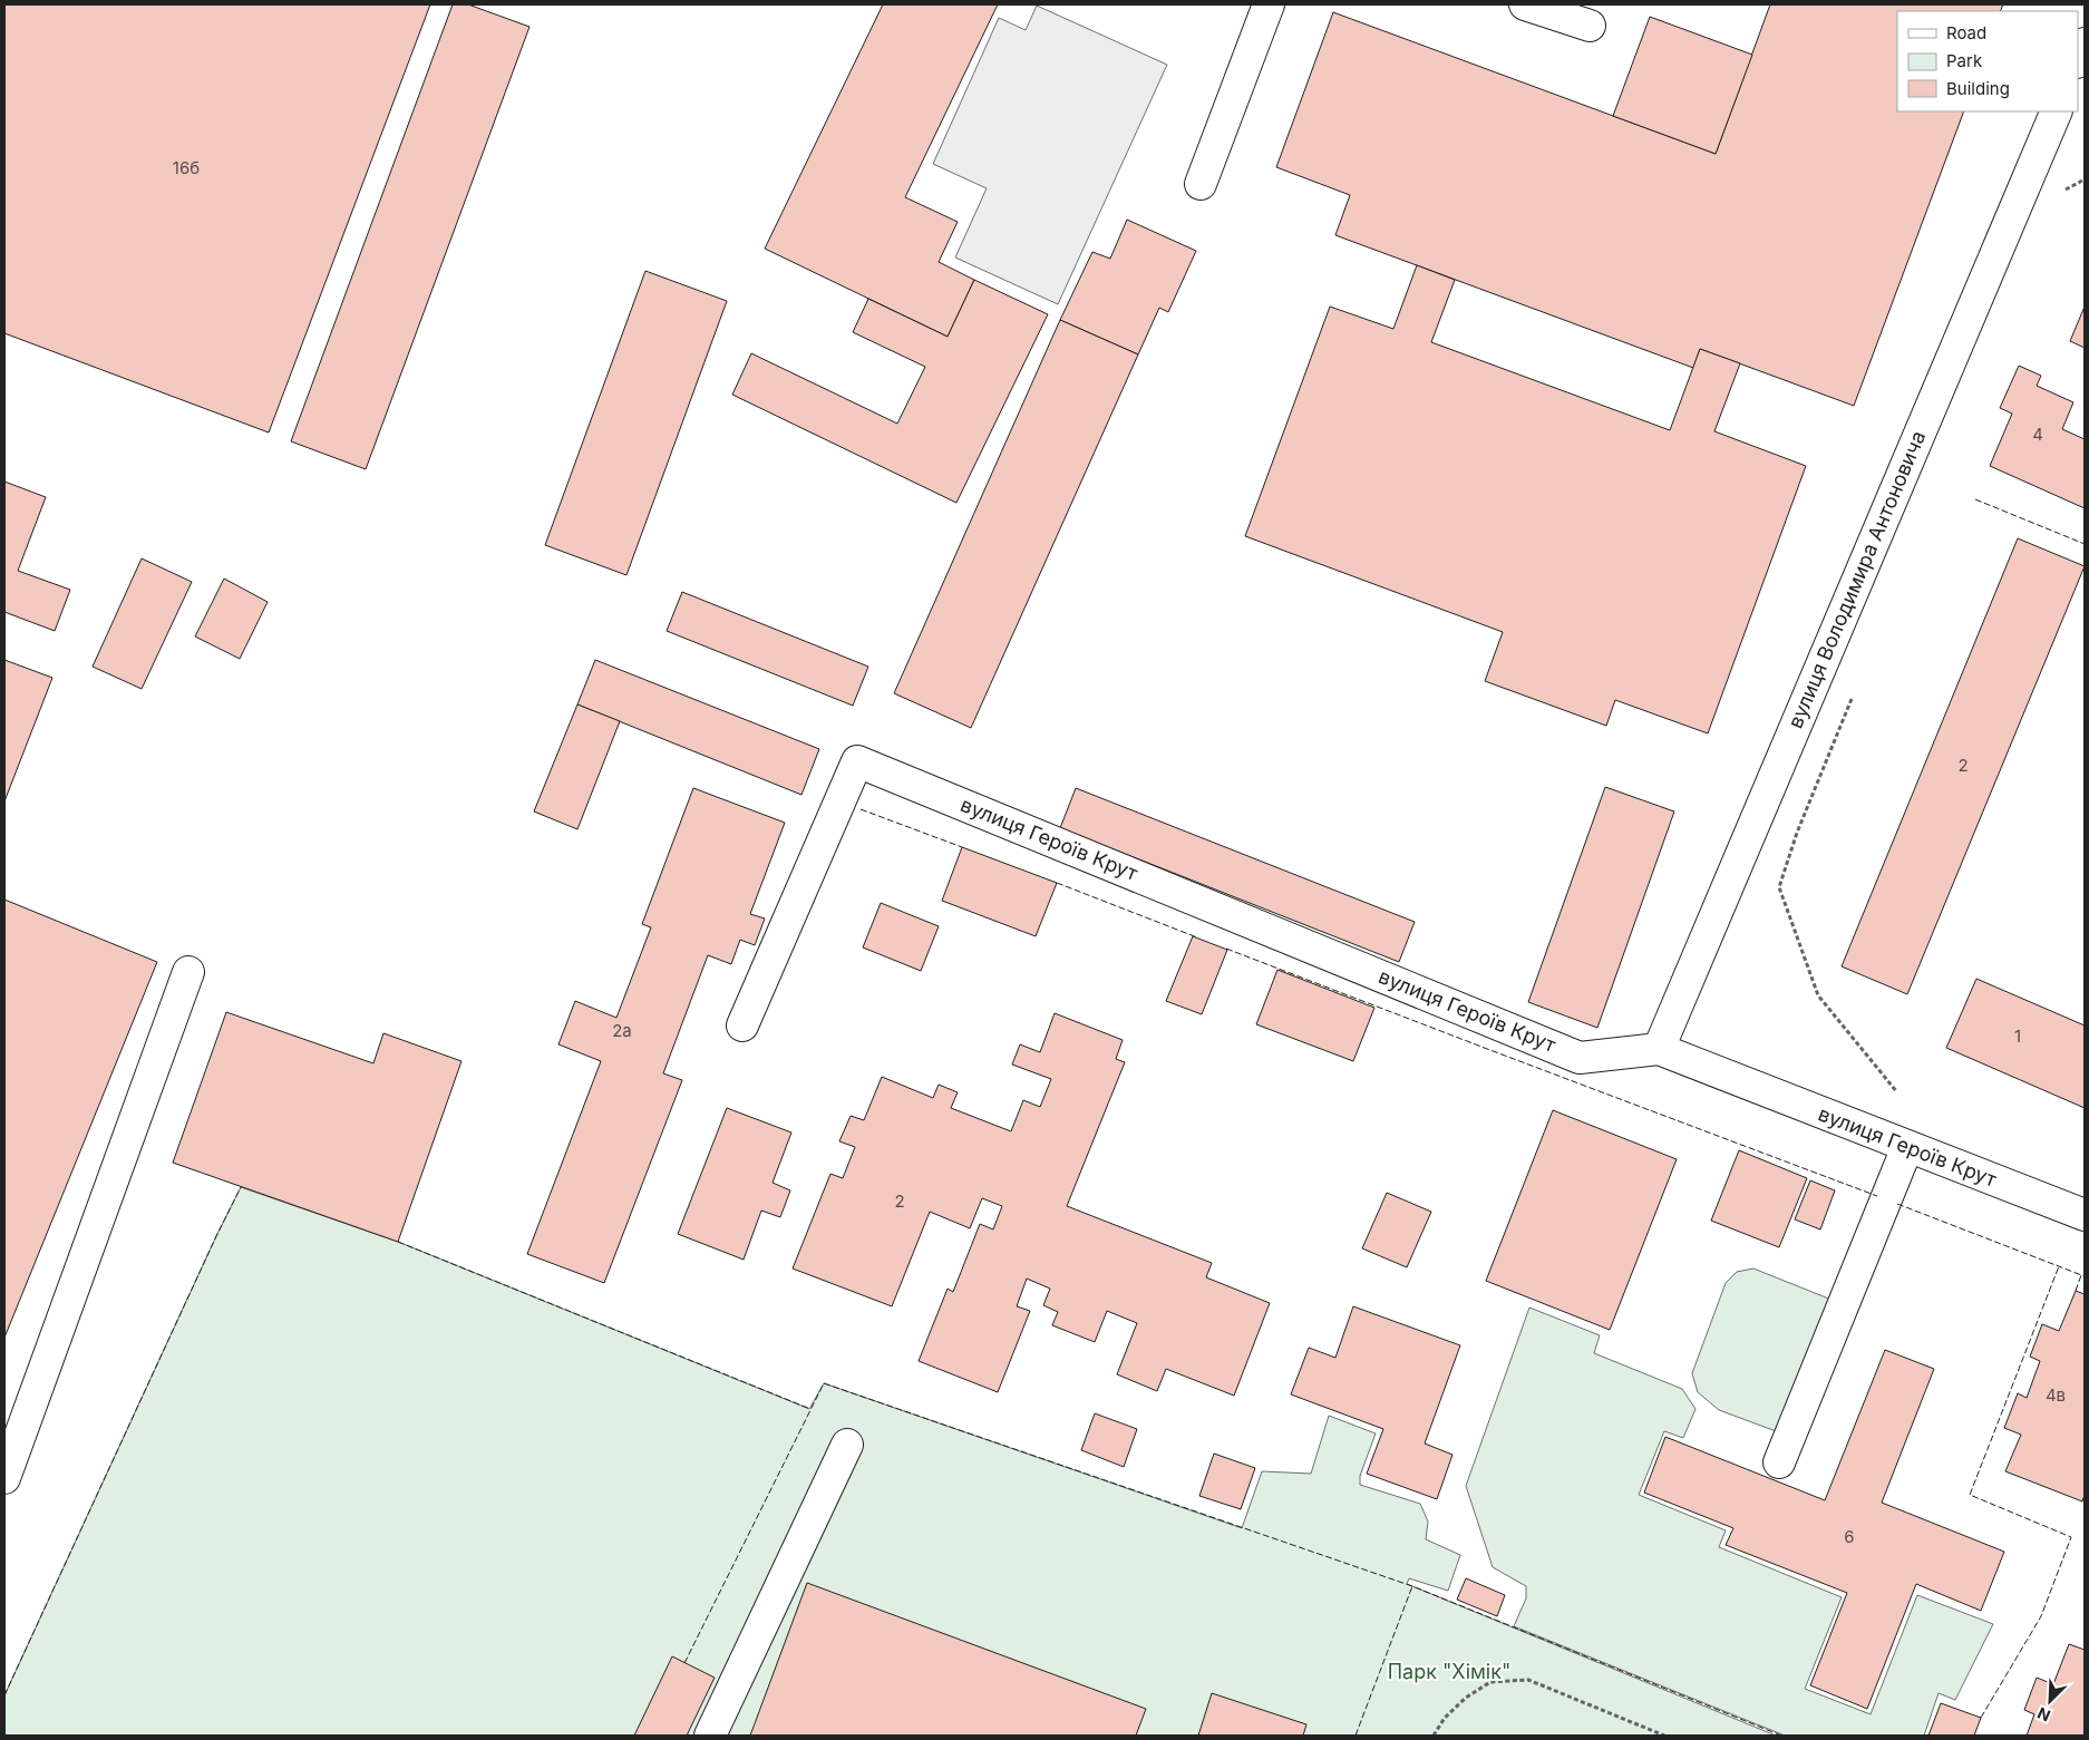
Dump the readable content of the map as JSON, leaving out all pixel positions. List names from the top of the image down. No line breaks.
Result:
{"streets":{"street":["вулиця Володимира Антоновича","вулиця Героїв Крут"]},"crossings":[["вулиця Володимира Антоновича","вулиця Героїв Крут"]],"parks":["Парк \"Хімік\""],"house_numbers":["16б","4","2","2а","1","2","4в","6"],"legend":["Road","Park","Building"],"north":"bottom left"}
